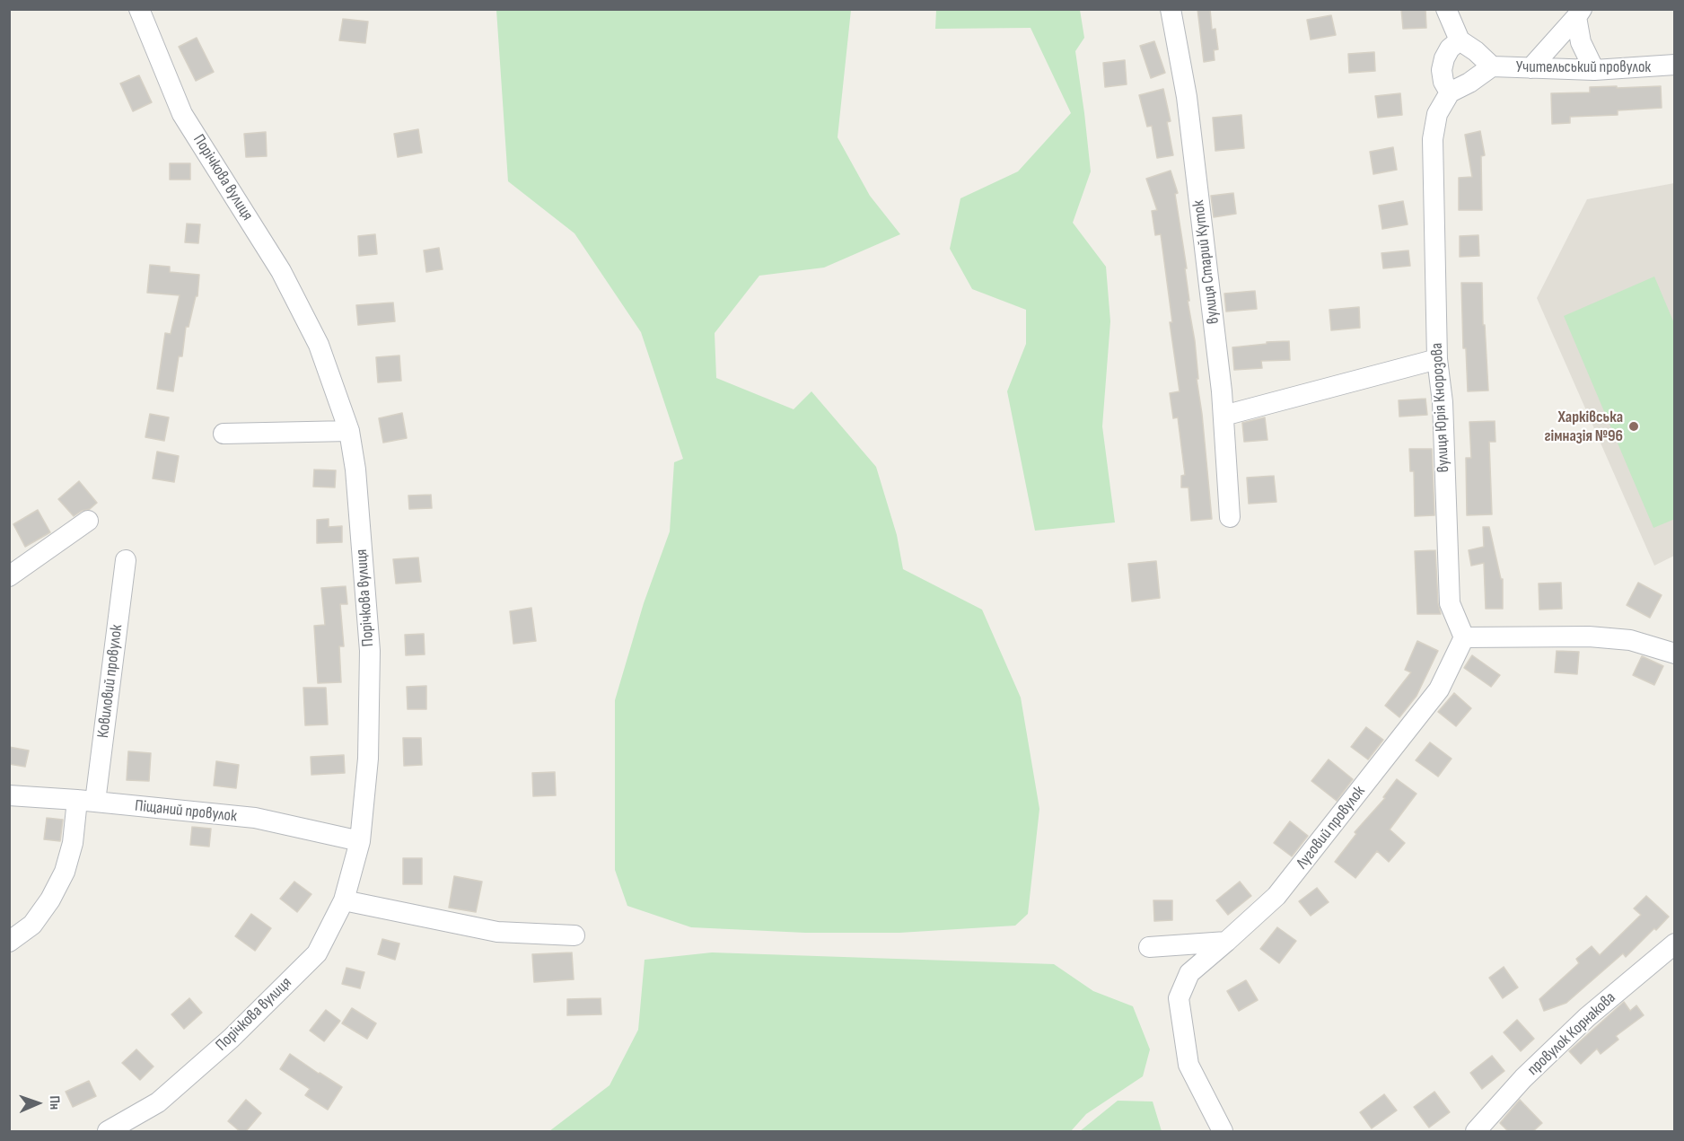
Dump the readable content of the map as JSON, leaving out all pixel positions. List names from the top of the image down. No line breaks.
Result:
{"streets":{"street":["Учительський провулок","Порічкова вулиця","вулиця Старий Куток","вулиця Юрія Кнорозова","Ковиловий провулок","Піщаний провулок","Луговий провулок","провулок Корнакова"]},"crossings":[["Порічкова вулиця","Піщаний провулок"],["вулиця Юрія Кнорозова","Луговий провулок"],["Ковиловий провулок","Піщаний провулок"]],"places":["Харківська гімназія №96"],"north":"right"}
